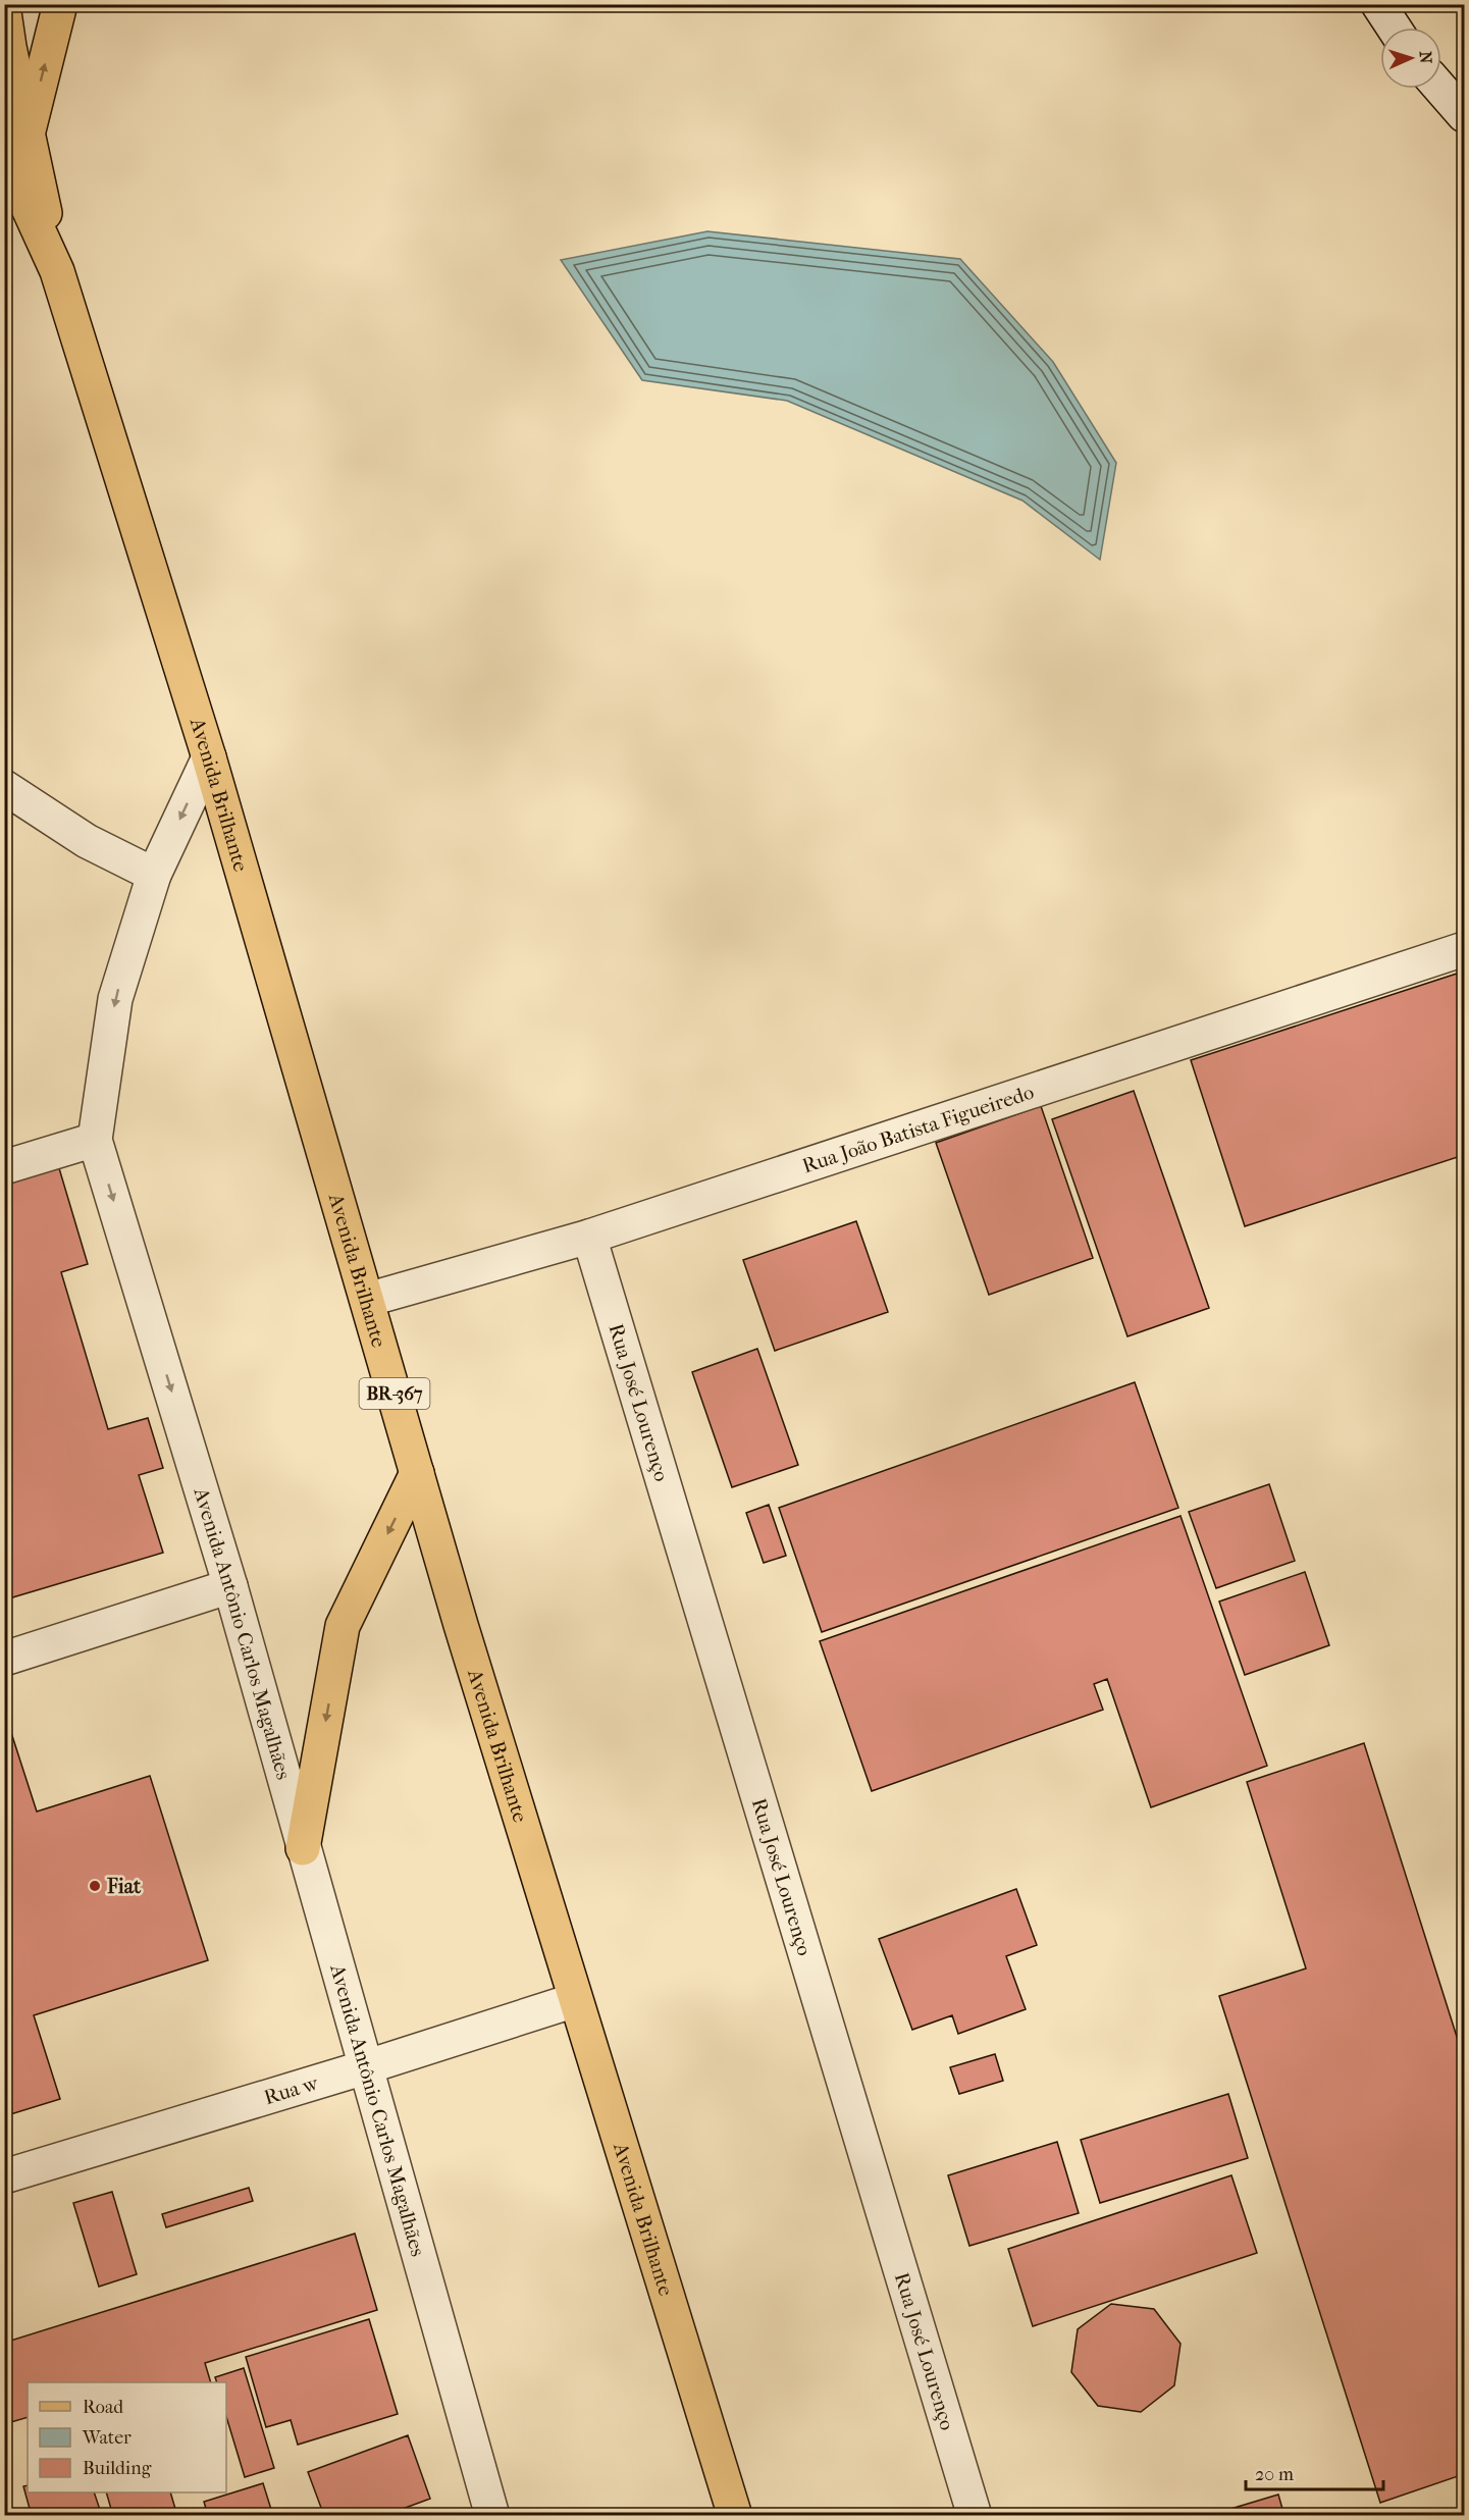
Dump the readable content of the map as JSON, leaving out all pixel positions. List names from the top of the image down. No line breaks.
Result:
{"streets":{"main road":["Avenida Brilhante","BR-367"],"street":["Rua João Batista Figueiredo","Rua José Lourenço","Avenida Antônio Carlos Magalhães","Rua w"]},"crossings":[["Avenida Brilhante","Rua João Batista Figueiredo"],["Avenida Brilhante","BR-367"],["Avenida Brilhante","Avenida Antônio Carlos Magalhães"],["Avenida Brilhante","Rua w"],["Rua João Batista Figueiredo","Rua José Lourenço"],["Avenida Antônio Carlos Magalhães","Rua w"]],"one_way":["Avenida Antônio Carlos Magalhães"],"places":["Fiat"],"legend":["Road","Water","Building"],"scale_bar":"20 m","north":"right"}
